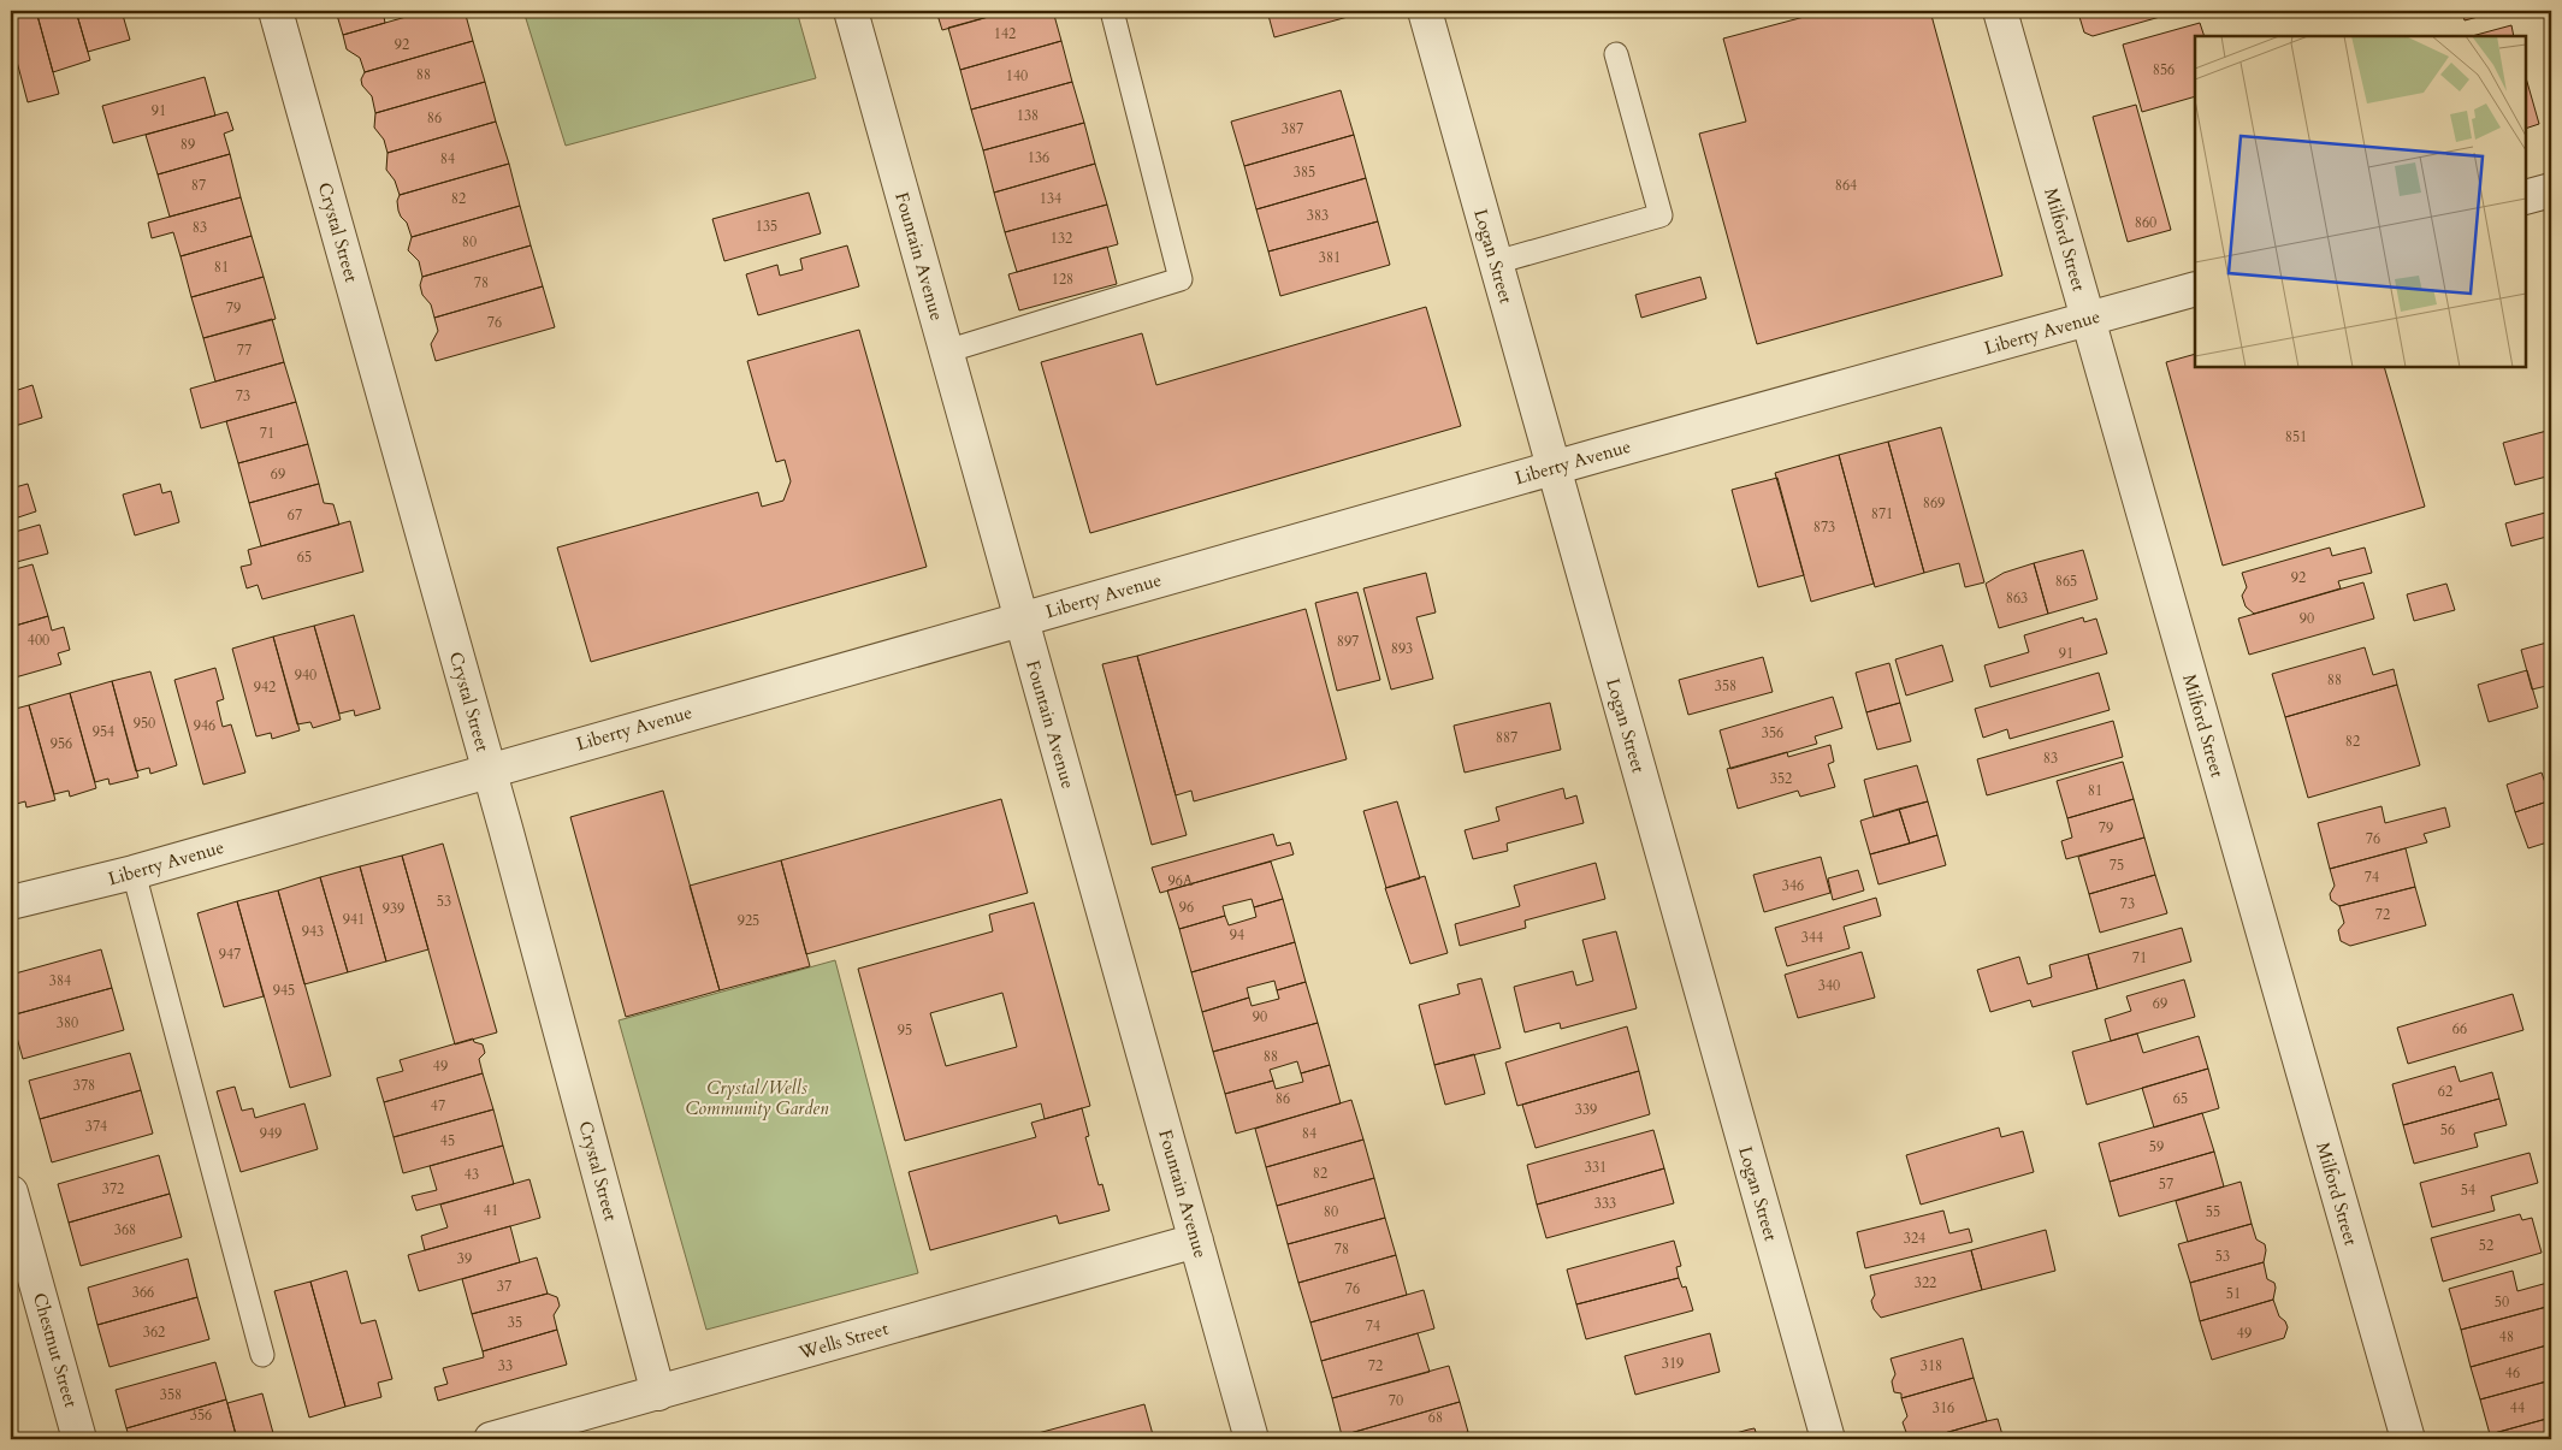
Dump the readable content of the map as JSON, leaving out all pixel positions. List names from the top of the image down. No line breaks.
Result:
{"streets":{"street":["Crystal Street","Milford Street","Fountain Avenue","Logan Street","Liberty Avenue","Wells Street","Chestnut Street"]},"crossings":[["Crystal Street","Liberty Avenue"],["Crystal Street","Wells Street"],["Milford Street","Liberty Avenue"],["Fountain Avenue","Liberty Avenue"],["Fountain Avenue","Wells Street"],["Logan Street","Liberty Avenue"]],"parks":["Crystal/Wells Community Garden"],"house_numbers":["142","92","856","88","140","91","138","86","387","89","136","84","385","87","864","82","134","383","860","135","83","132","80","381","81","128","78","79","76","77","73","71","851","69","869","871","67","873","65","92","865","863","90","400","897","893","91","940","88","358","942","950","946","954","356","887","82","956","83","352","81","79","76","75","74","96A","346","53","73","96","939","72","941","925","943","94","344","947","71","384","340","945","69","90","380","66","95","88","49","378","62","86","65","47","339","374","56","949","84","45","59","331","82","43","57","372","54","333","41","80","55","368","324","52","78","53","39","322","37","76","366","51","50","35","74","362","49","48","319","33","72","318","46","358","70","316","44","356","68"]}
